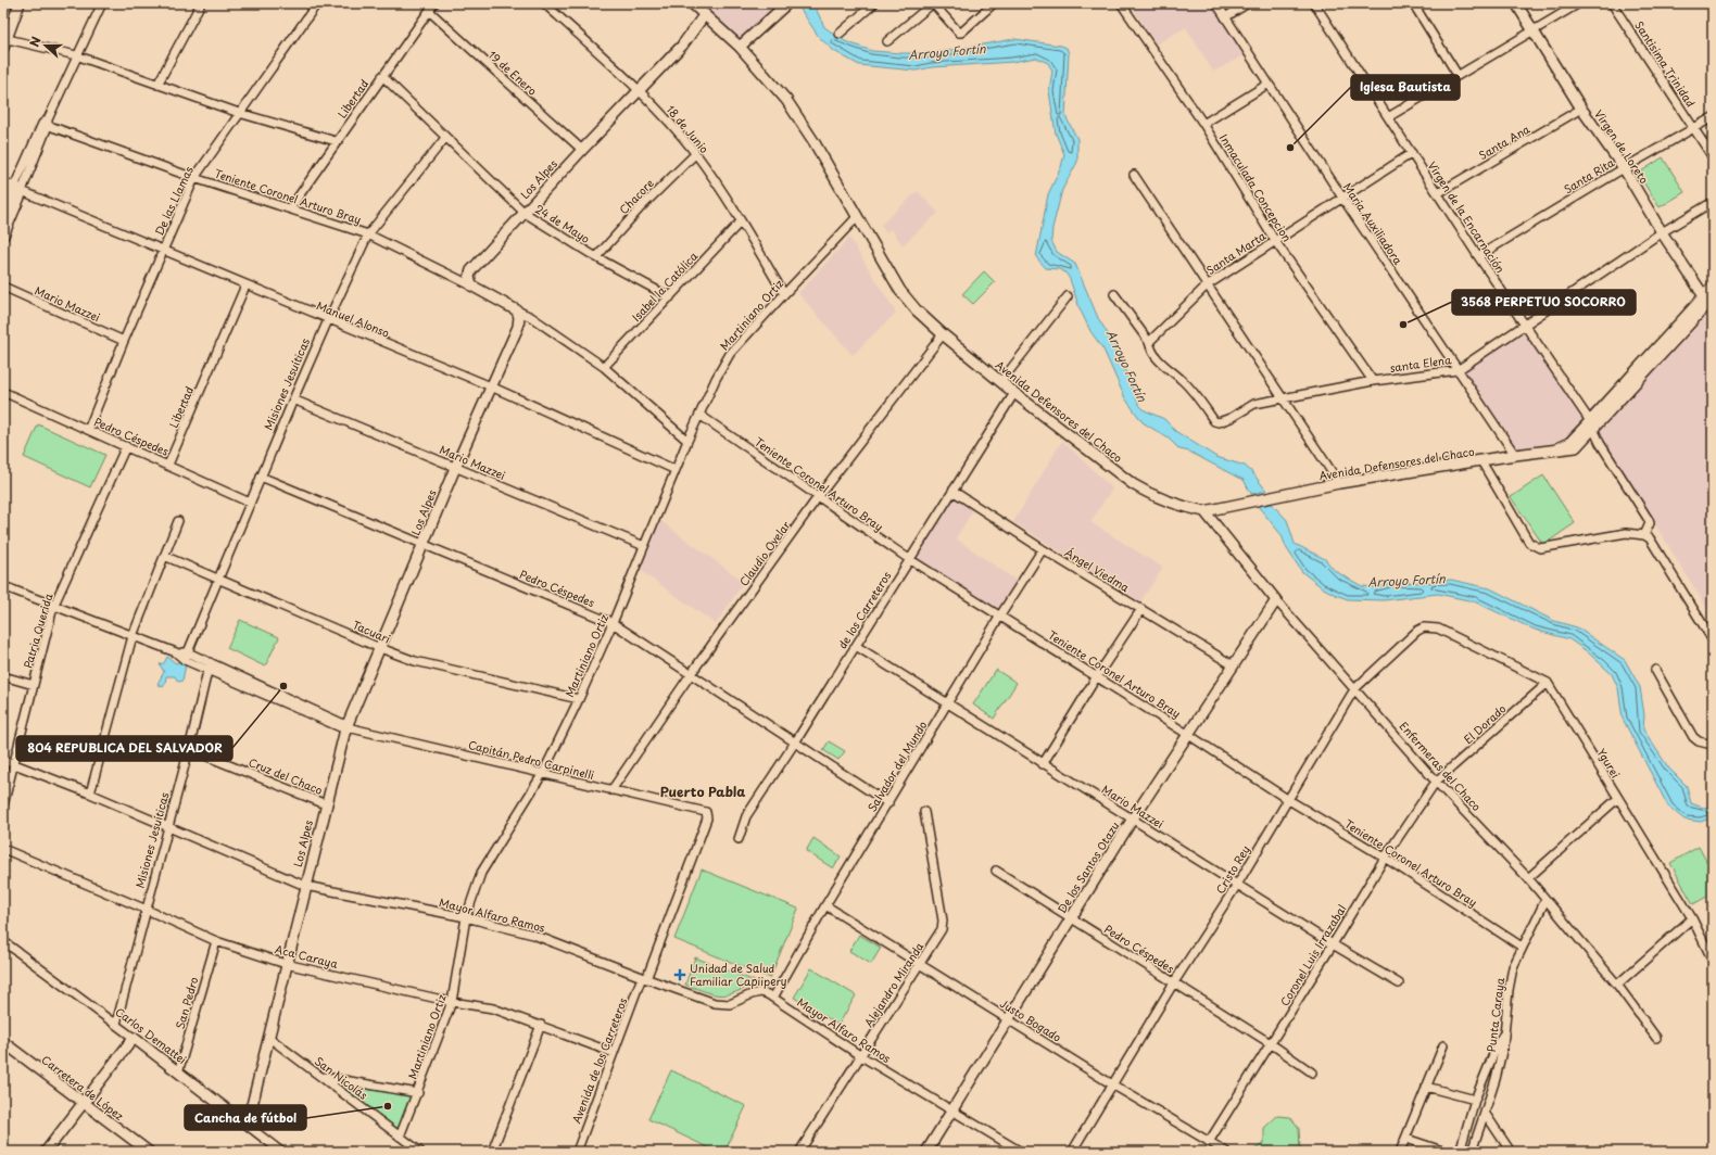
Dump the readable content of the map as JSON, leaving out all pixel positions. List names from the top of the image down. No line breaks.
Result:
{"streets":{"street":["Santisima Trinidad","19 de Enero","Libertad","18 de Junio","Santa Ana","Virgen de Loreto","Santa Rita","Los Alpes","Inmaculada Concepcion","Teniente Coronel Arturo Bray","Chacore","De las Llamas","Virgen de la Encarnación","24 de Mayo","Maria Auxiliadora","Santa Marta","Isabel la Católica","Mario Mazzei","Martiniano Ortiz","Manuel Alonso","santa Elena","Misiones Jesuíticas","Avenida Defensores del Chaco","Pedro Céspedes","Claudio Ovelar","Ángel Viedma","de los Carreteros","Patria Querida","Tacuari","El Dorado","Capitán Pedro Carpinelli","Ygurei","Salvador del Mundo","Enfermeras del Chaco","Cruz del Chaco","De los Santos Otazu","Cristo Rey","Mayor Alfaro Ramos","Coronel Luis Irrazabal","Aca Caraya","Alejandro Miranda","San Pedro","Punta Caraya","Justo Bogado","Carlos Demattei","Avenida de los Carreteros","San Nicolás","Carretera de López"]},"crossings":[["Santisima Trinidad","Santa Rita"],["19 de Enero","Libertad"],["19 de Enero","Los Alpes"],["Libertad","Teniente Coronel Arturo Bray"],["Libertad","24 de Mayo"],["Libertad","Manuel Alonso"],["Libertad","Pedro Céspedes"],["18 de Junio","Los Alpes"],["18 de Junio","Chacore"],["18 de Junio","Isabel la Católica"],["18 de Junio","Martiniano Ortiz"],["Santa Ana","Virgen de Loreto"],["Santa Ana","Virgen de la Encarnación"],["Virgen de Loreto","Santa Rita"],["Virgen de Loreto","santa Elena"],["Santa Rita","Virgen de la Encarnación"],["Los Alpes","Teniente Coronel Arturo Bray"],["Los Alpes","24 de Mayo"],["Los Alpes","Mario Mazzei"],["Los Alpes","Manuel Alonso"],["Los Alpes","Avenida Defensores del Chaco"],["Los Alpes","Pedro Céspedes"],["Los Alpes","Tacuari"],["Los Alpes","Capitán Pedro Carpinelli"],["Los Alpes","Cruz del Chaco"],["Los Alpes","Mayor Alfaro Ramos"],["Los Alpes","Aca Caraya"],["Los Alpes","Carlos Demattei"],["Los Alpes","San Nicolás"],["Inmaculada Concepcion","Santa Marta"],["Inmaculada Concepcion","santa Elena"],["Teniente Coronel Arturo Bray","De las Llamas"],["Teniente Coronel Arturo Bray","Martiniano Ortiz"],["Teniente Coronel Arturo Bray","Misiones Jesuíticas"],["Teniente Coronel Arturo Bray","Claudio Ovelar"],["Teniente Coronel Arturo Bray","de los Carreteros"],["Teniente Coronel Arturo Bray","Salvador del Mundo"],["Teniente Coronel Arturo Bray","De los Santos Otazu"],["Teniente Coronel Arturo Bray","Cristo Rey"],["Teniente Coronel Arturo Bray","Coronel Luis Irrazabal"],["Teniente Coronel Arturo Bray","Punta Caraya"],["Chacore","24 de Mayo"],["De las Llamas","Mario Mazzei"],["De las Llamas","Manuel Alonso"],["De las Llamas","Pedro Céspedes"],["Virgen de la Encarnación","Santa Marta"],["Virgen de la Encarnación","santa Elena"],["Virgen de la Encarnación","Avenida Defensores del Chaco"],["24 de Mayo","Isabel la Católica"],["24 de Mayo","Misiones Jesuíticas"],["Maria Auxiliadora","Santa Marta"],["Maria Auxiliadora","santa Elena"],["Maria Auxiliadora","Avenida Defensores del Chaco"],["Santa Marta","santa Elena"],["Mario Mazzei","Martiniano Ortiz"],["Mario Mazzei","Misiones Jesuíticas"],["Mario Mazzei","de los Carreteros"],["Mario Mazzei","Salvador del Mundo"],["Mario Mazzei","De los Santos Otazu"],["Mario Mazzei","Cristo Rey"],["Mario Mazzei","Coronel Luis Irrazabal"],["Martiniano Ortiz","Manuel Alonso"],["Martiniano Ortiz","Avenida Defensores del Chaco"],["Martiniano Ortiz","Pedro Céspedes"],["Martiniano Ortiz","Tacuari"],["Martiniano Ortiz","Capitán Pedro Carpinelli"],["Martiniano Ortiz","Mayor Alfaro Ramos"],["Martiniano Ortiz","Aca Caraya"],["Martiniano Ortiz","San Nicolás"],["Manuel Alonso","Misiones Jesuíticas"],["Misiones Jesuíticas","Pedro Céspedes"],["Misiones Jesuíticas","Tacuari"],["Misiones Jesuíticas","Capitán Pedro Carpinelli"],["Misiones Jesuíticas","Cruz del Chaco"],["Misiones Jesuíticas","Mayor Alfaro Ramos"],["Misiones Jesuíticas","Aca Caraya"],["Misiones Jesuíticas","Carlos Demattei"],["Avenida Defensores del Chaco","Claudio Ovelar"],["Avenida Defensores del Chaco","de los Carreteros"],["Avenida Defensores del Chaco","Enfermeras del Chaco"],["Pedro Céspedes","Claudio Ovelar"],["Pedro Céspedes","de los Carreteros"],["Pedro Céspedes","Patria Querida"],["Pedro Céspedes","Salvador del Mundo"],["Pedro Céspedes","De los Santos Otazu"],["Pedro Céspedes","Cristo Rey"],["Pedro Céspedes","Coronel Luis Irrazabal"],["Claudio Ovelar","Capitán Pedro Carpinelli"],["Ángel Viedma","de los Carreteros"],["Ángel Viedma","Salvador del Mundo"],["Ángel Viedma","De los Santos Otazu"],["Patria Querida","Capitán Pedro Carpinelli"],["Patria Querida","Mayor Alfaro Ramos"],["El Dorado","Ygurei"],["El Dorado","Enfermeras del Chaco"],["El Dorado","Cristo Rey"],["El Dorado","Coronel Luis Irrazabal"],["Capitán Pedro Carpinelli","Avenida de los Carreteros"],["Ygurei","Cristo Rey"],["Salvador del Mundo","Mayor Alfaro Ramos"],["Salvador del Mundo","Justo Bogado"],["Enfermeras del Chaco","De los Santos Otazu"],["Enfermeras del Chaco","Cristo Rey"],["Enfermeras del Chaco","Coronel Luis Irrazabal"],["Enfermeras del Chaco","Punta Caraya"],["De los Santos Otazu","Mayor Alfaro Ramos"],["De los Santos Otazu","Justo Bogado"],["Cristo Rey","Justo Bogado"],["Mayor Alfaro Ramos","Alejandro Miranda"],["Mayor Alfaro Ramos","Avenida de los Carreteros"],["Coronel Luis Irrazabal","Justo Bogado"],["Aca Caraya","San Pedro"],["Aca Caraya","Avenida de los Carreteros"],["Alejandro Miranda","Justo Bogado"],["San Pedro","Carlos Demattei"]],"districts":["Puerto Pabla"],"water":["Arroyo Fortín"],"places":{"other":["Iglesa Bautista","3568 PERPETUO SOCORRO","804 REPUBLICA DEL SALVADOR","Cancha de fútbol"],"health":["Unidad de Salud Familiar Capiipery"]},"north":"left"}
